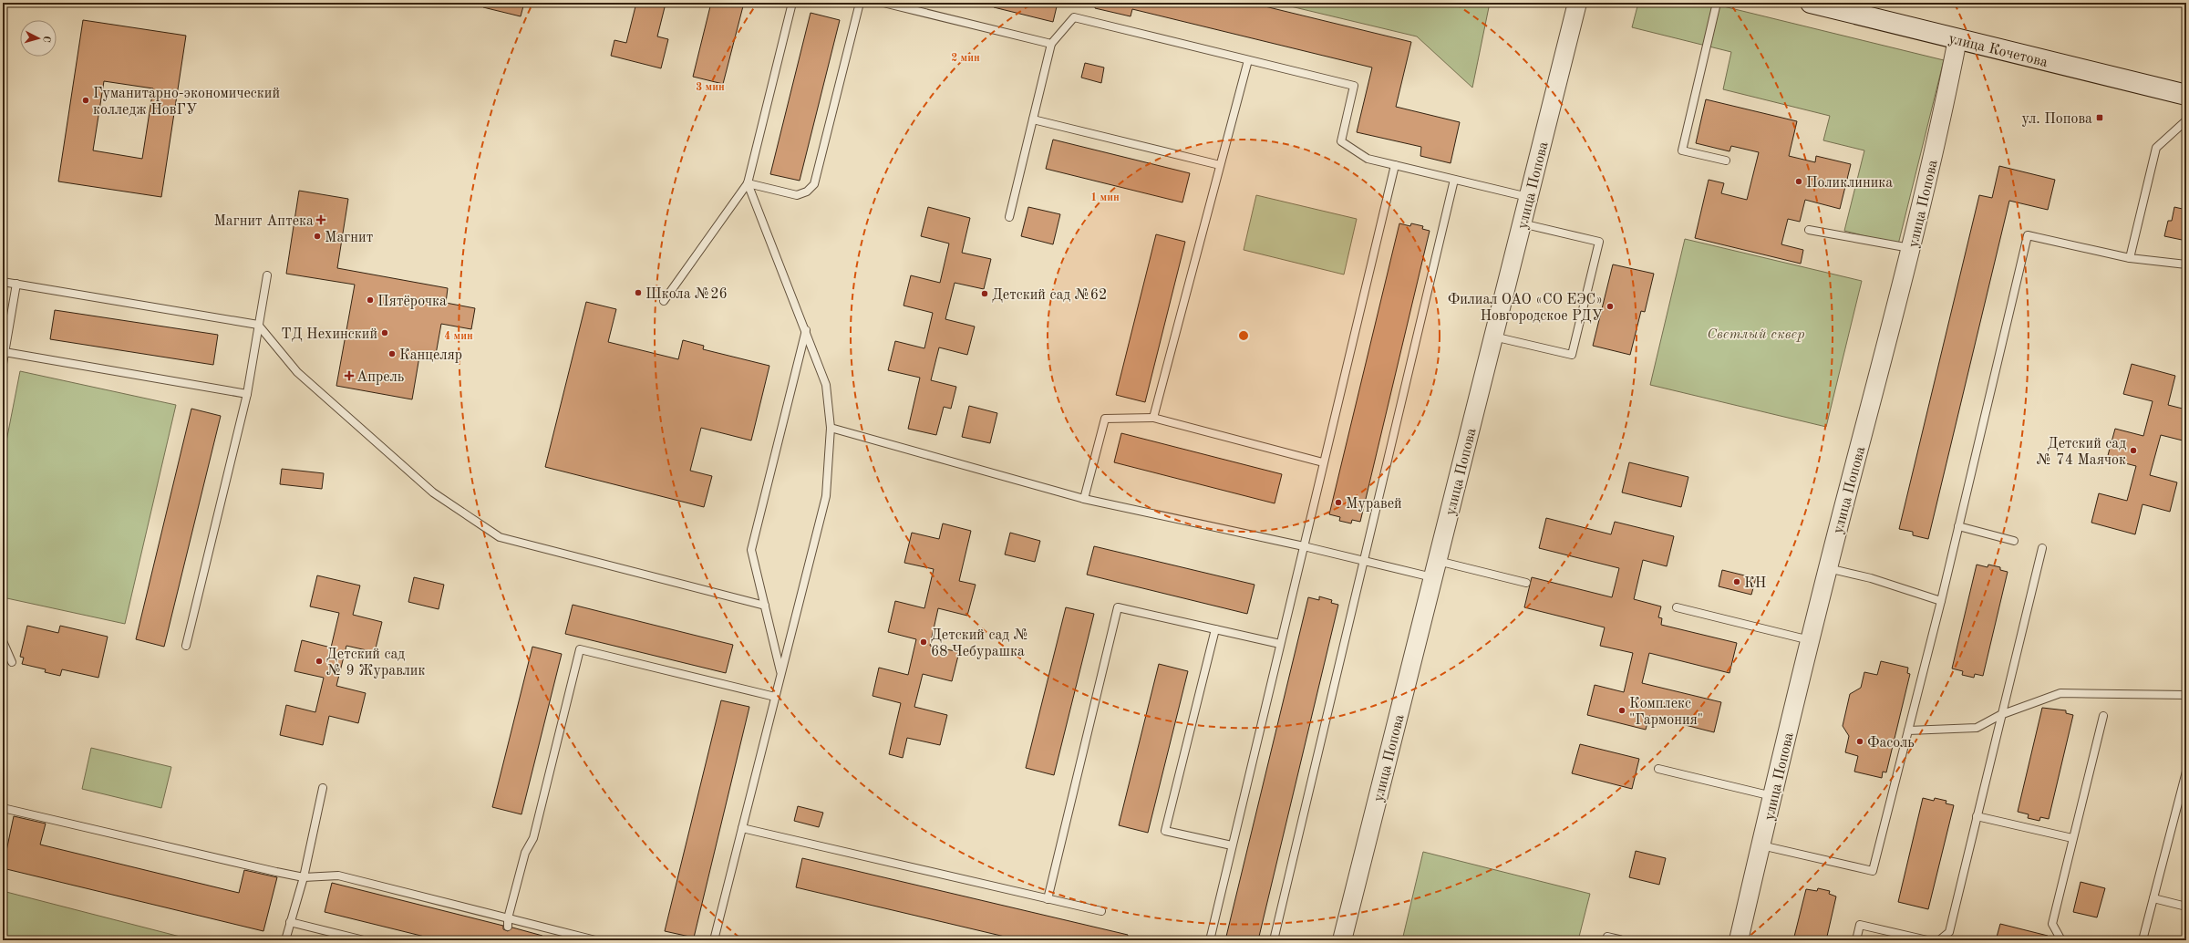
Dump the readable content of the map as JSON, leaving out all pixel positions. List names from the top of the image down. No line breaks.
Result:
{"streets":{"main road":["улица Кочетова"],"street":["улица Попова"]},"crossings":[["улица Кочетова","улица Попова"]],"parks":["Светлый сквер"],"places":{"other":["Гуманитарно-экономический колледж НовГУ","Поликлиника","Магнит","Школа №26","Детский сад №62","Пятёрочка","Филиал ОАО «СО ЕЭС» Новгородское РДУ","ТД Нехинский","Канцеляр","Детский сад № 74 Маячок","Муравей","КН","Детский сад № 68 Чебурашка","Детский сад № 9 Журавлик","Комплекс \"Гармония\"","Фасоль"],"transit":["ул. Попова"],"health":["Магнит Аптека","Апрель"]},"north":"right","rings":["2 мин","3 мин","1 мин","4 мин"]}
